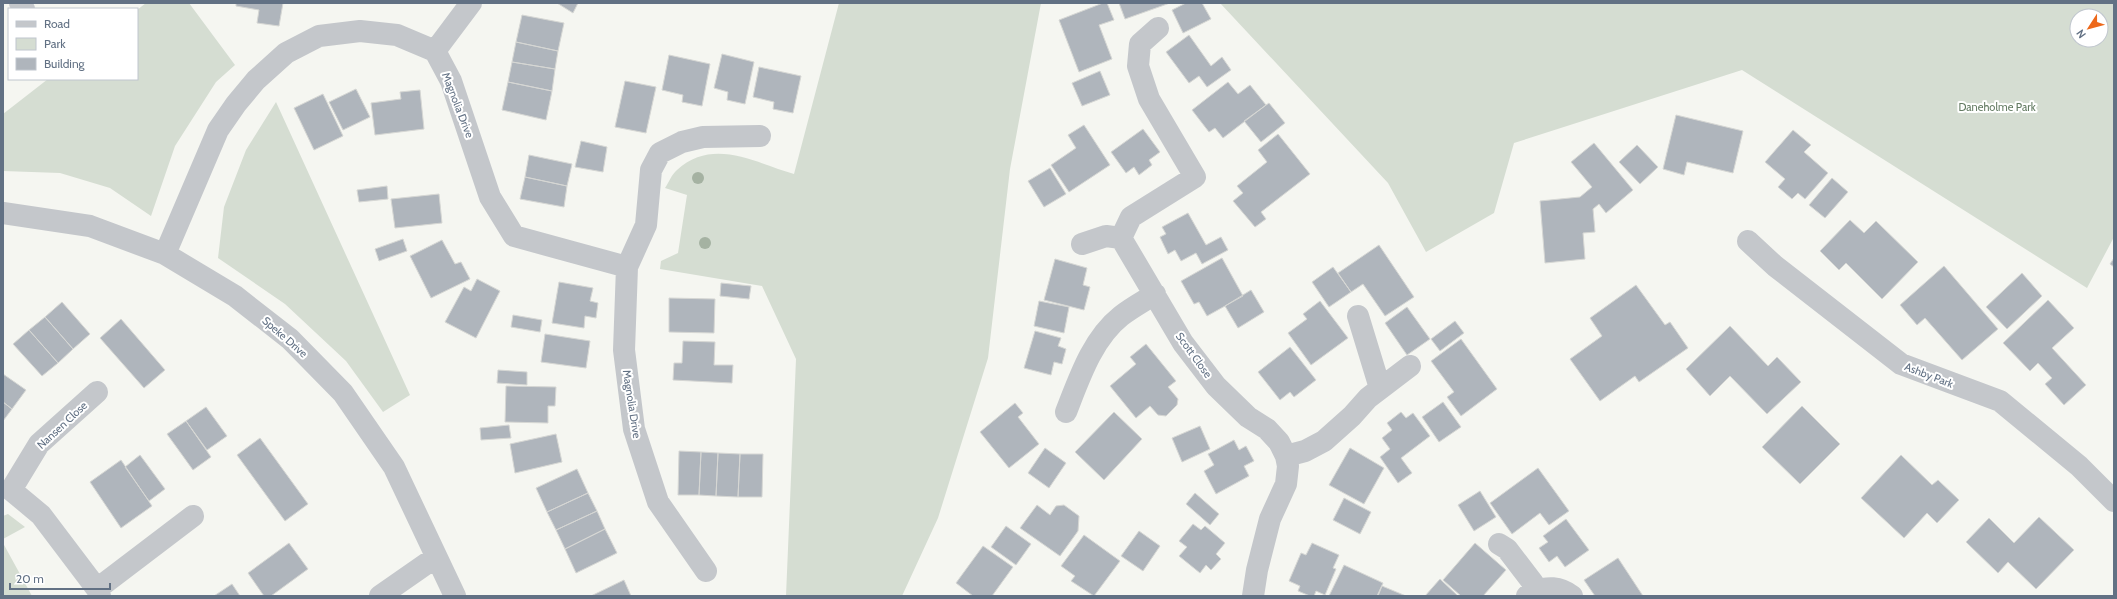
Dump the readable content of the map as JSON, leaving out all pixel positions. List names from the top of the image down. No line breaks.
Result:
{"streets":{"street":["Magnolia Drive","Speke Drive","Scott Close","Ashby Park","Nansen Close"]},"parks":["Daneholme Park"],"legend":["Road","Park","Building"],"scale_bar":"20 m","north":"bottom left"}
